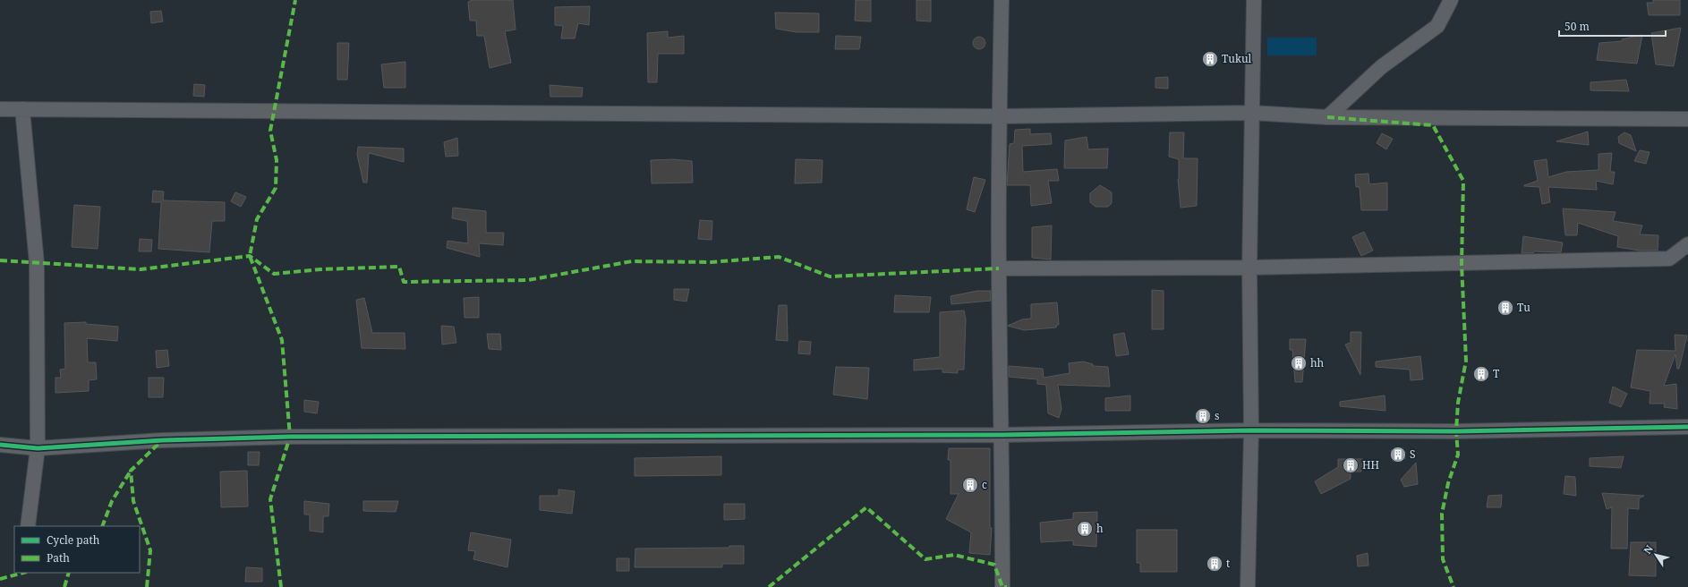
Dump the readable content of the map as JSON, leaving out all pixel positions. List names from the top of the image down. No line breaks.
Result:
{"places":{"building":["Tukul","Tu","hh","T","s","S","HH","c","h","t"]},"legend":["Cycle path","Path"],"scale_bar":"50 m","north":"top left"}
